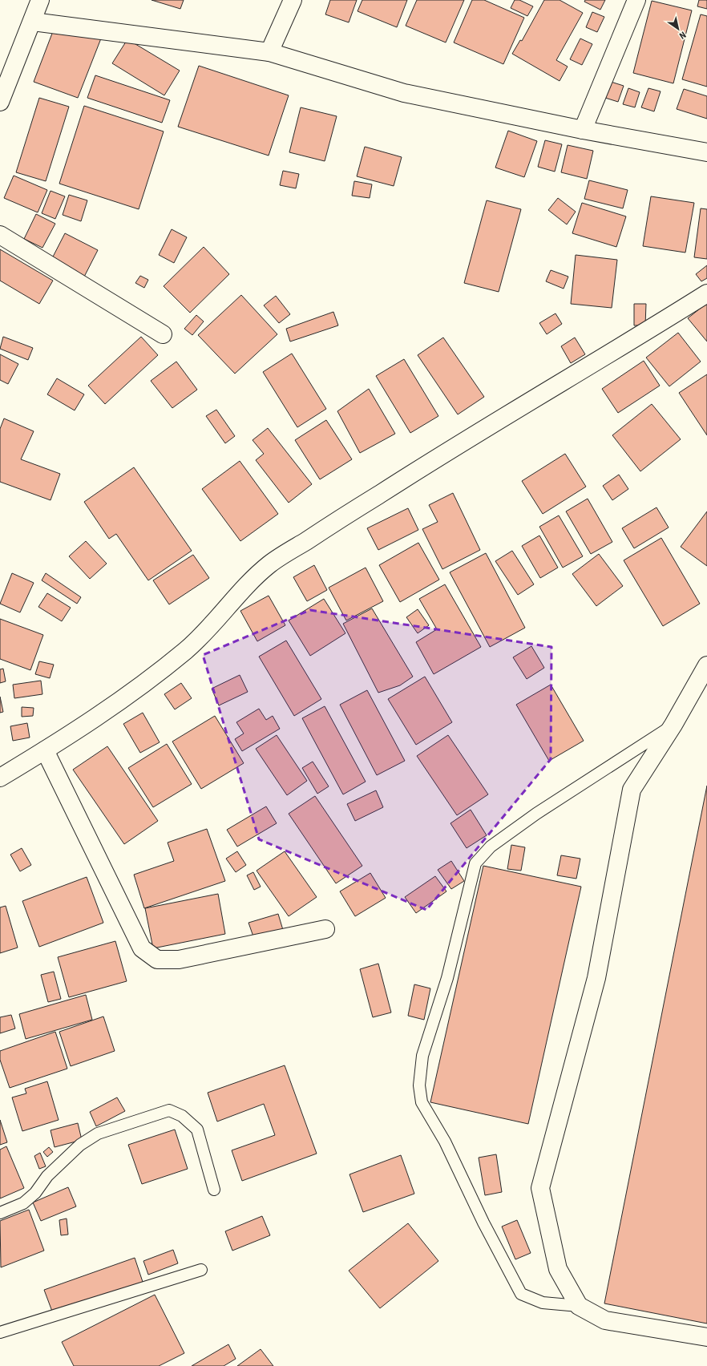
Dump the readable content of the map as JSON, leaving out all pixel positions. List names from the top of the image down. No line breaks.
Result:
{"north":"bottom right"}
